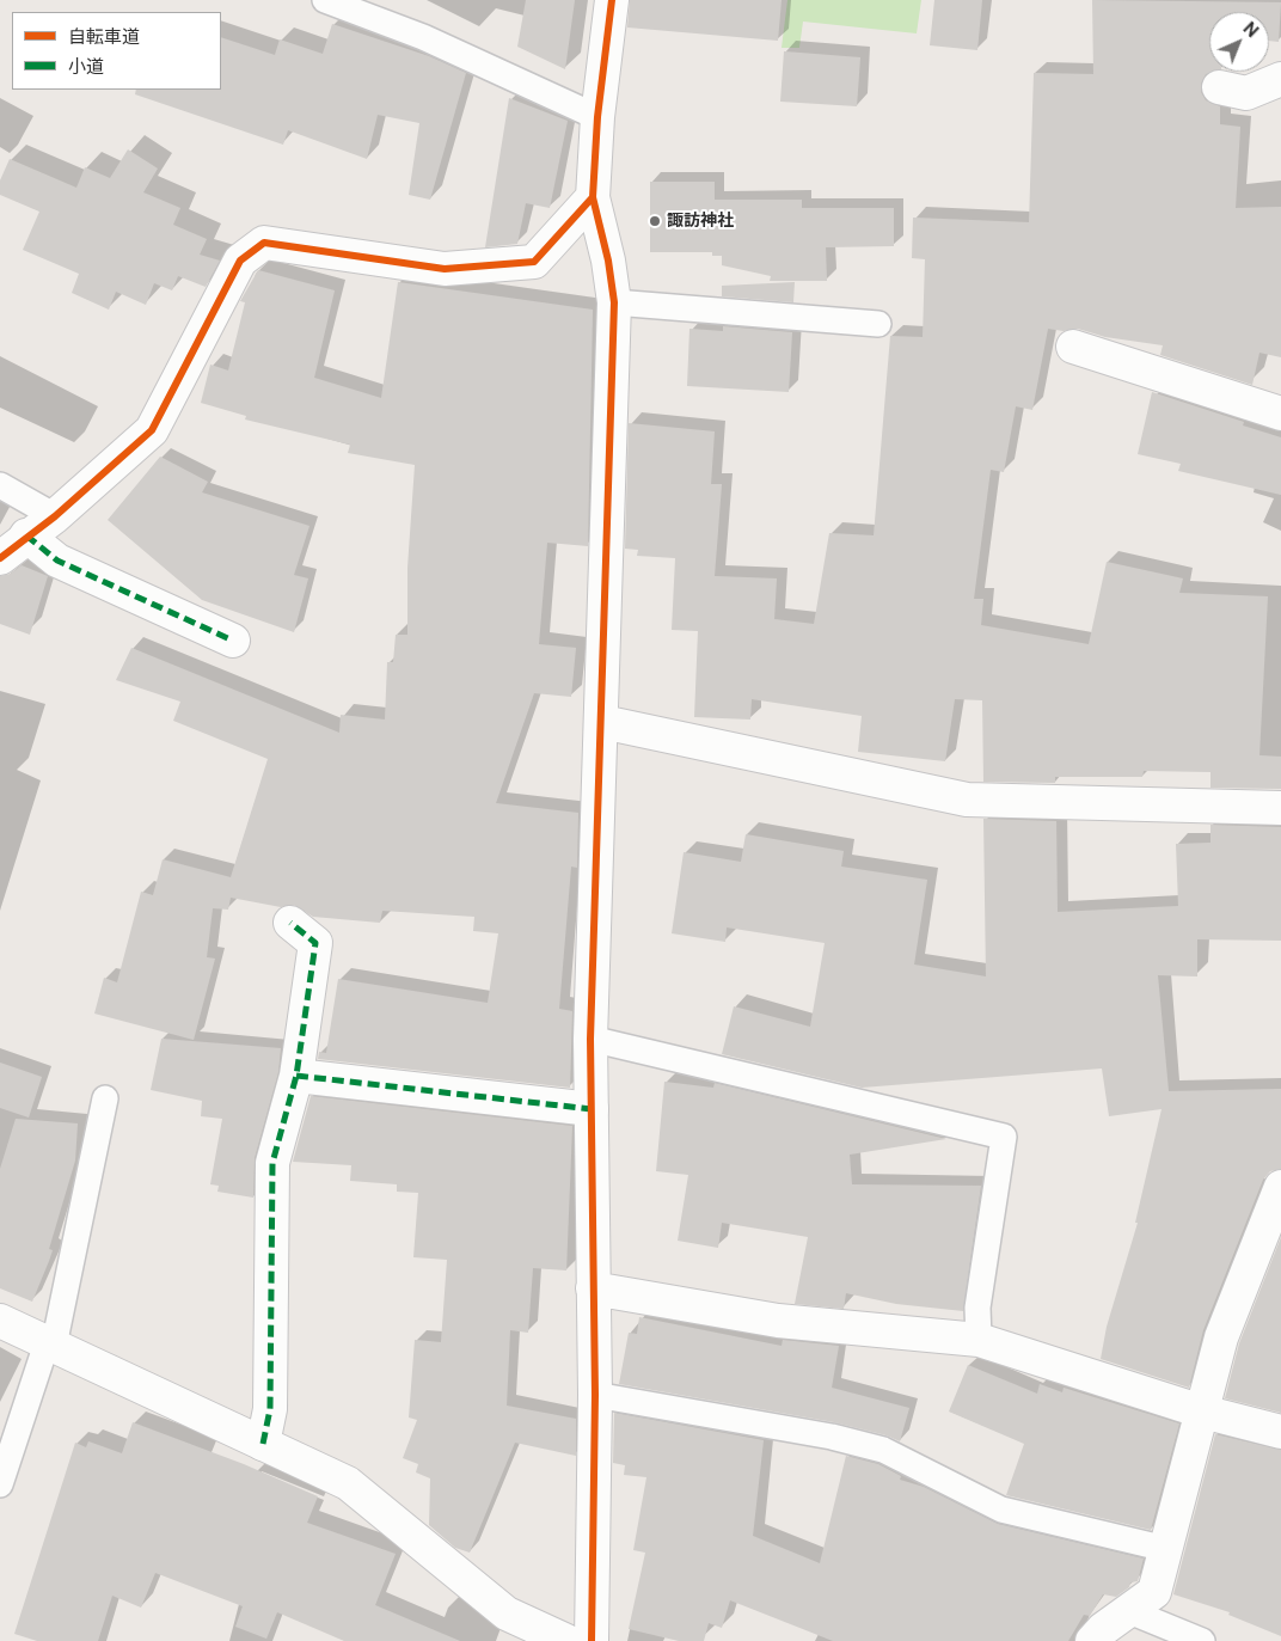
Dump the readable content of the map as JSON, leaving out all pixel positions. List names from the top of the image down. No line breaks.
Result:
{"places":["諏訪神社"],"legend":["自転車道","小道"],"north":"top right"}
